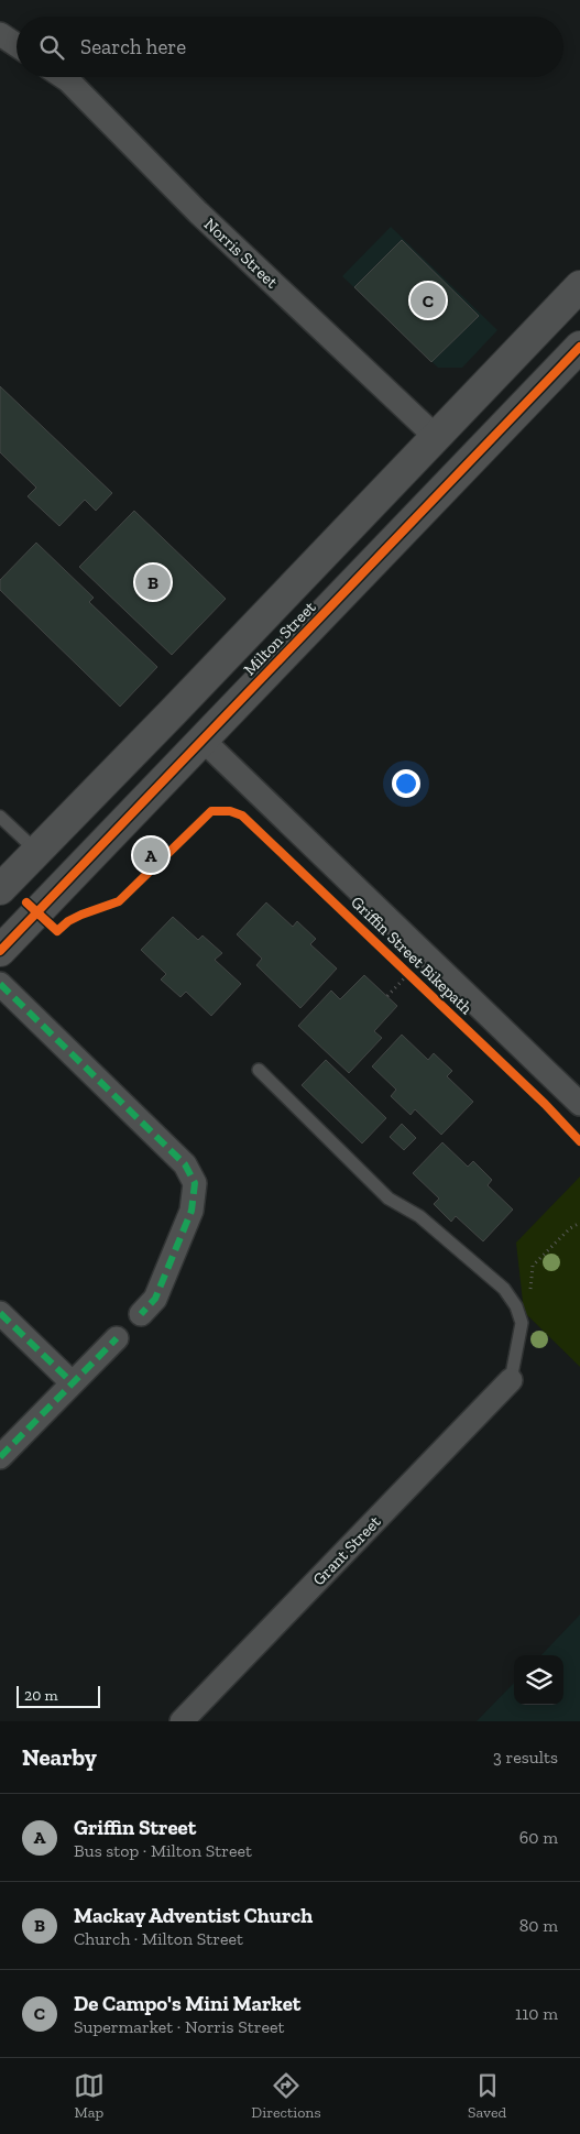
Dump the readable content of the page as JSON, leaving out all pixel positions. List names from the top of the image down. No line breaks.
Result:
{"streets":{"street":["Norris Street","Milton Street","Grant Street"],"cycle path":["Griffin Street Bikepath"]},"crossings":[["Norris Street","Milton Street"]],"scale_bar":"20 m","page":{"search":"Search here","pins":["C","B","A"],"scale":"20 m","heading":["Nearby","3 results"],"list":[{"mark":"A","name":"Griffin Street","note":"Bus stop · Milton Street","value":"60 m"},{"mark":"B","name":"Mackay Adventist Church","note":"Church · Milton Street","value":"80 m"},{"mark":"C","name":"De Campo's Mini Market","note":"Supermarket · Norris Street","value":"110 m"}],"nav":["Map","Directions","Saved"]}}
